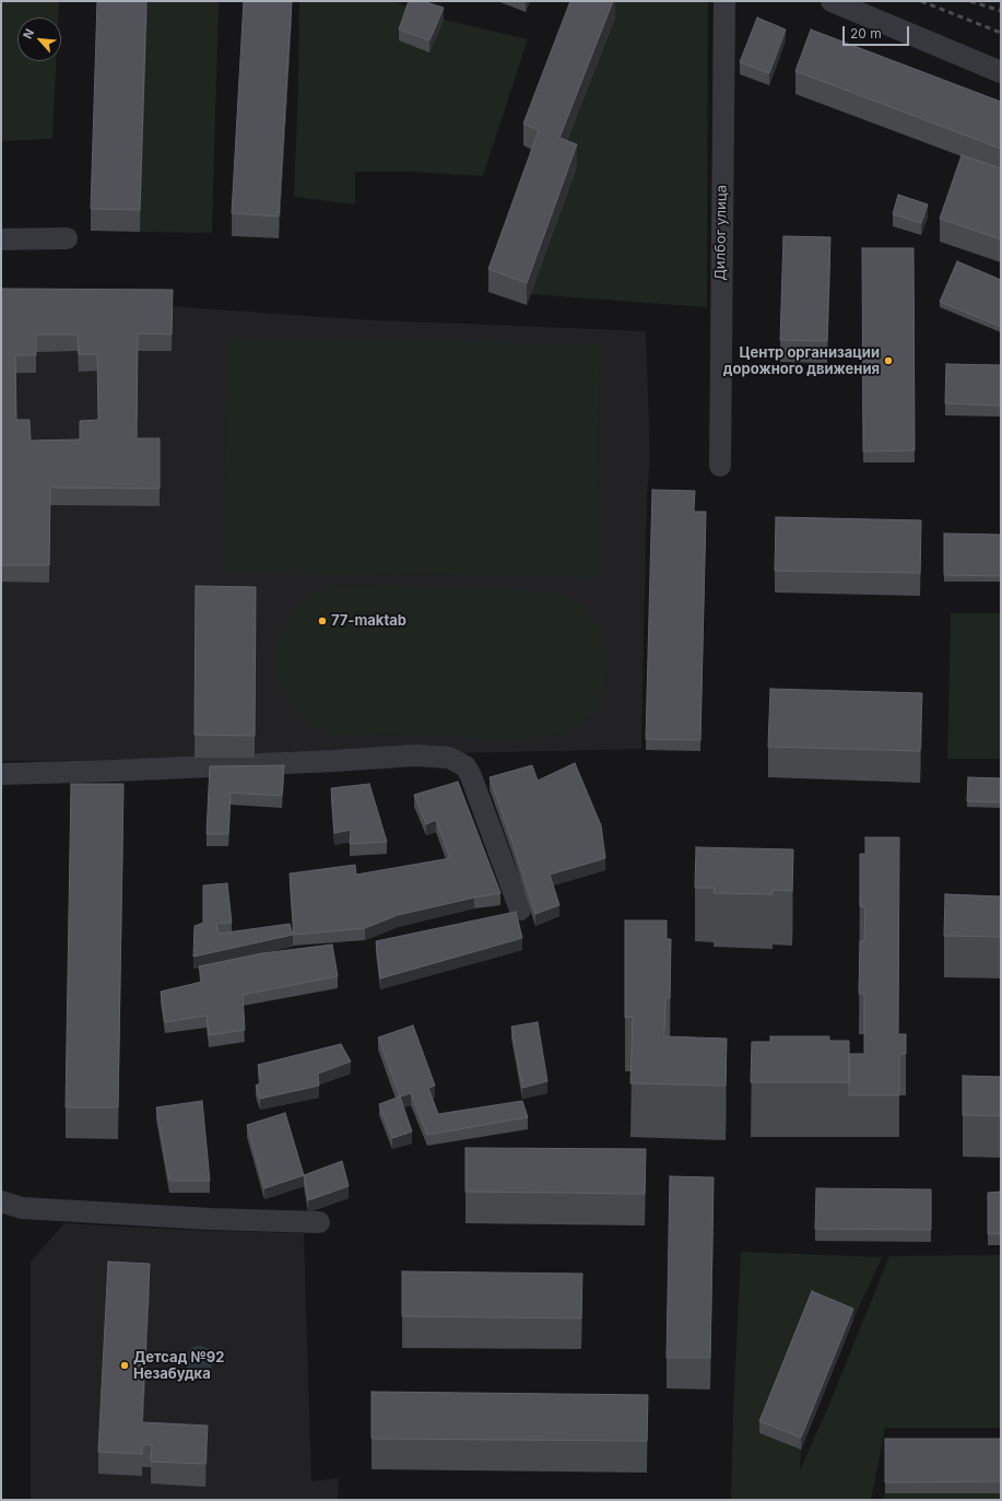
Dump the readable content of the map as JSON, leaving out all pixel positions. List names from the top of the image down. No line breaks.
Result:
{"streets":{"street":["Дилбог улица"]},"places":["Центр организации дорожного движения","77-maktab","Детсад №92 Незабудка"],"scale_bar":"20 m","north":"top left"}
